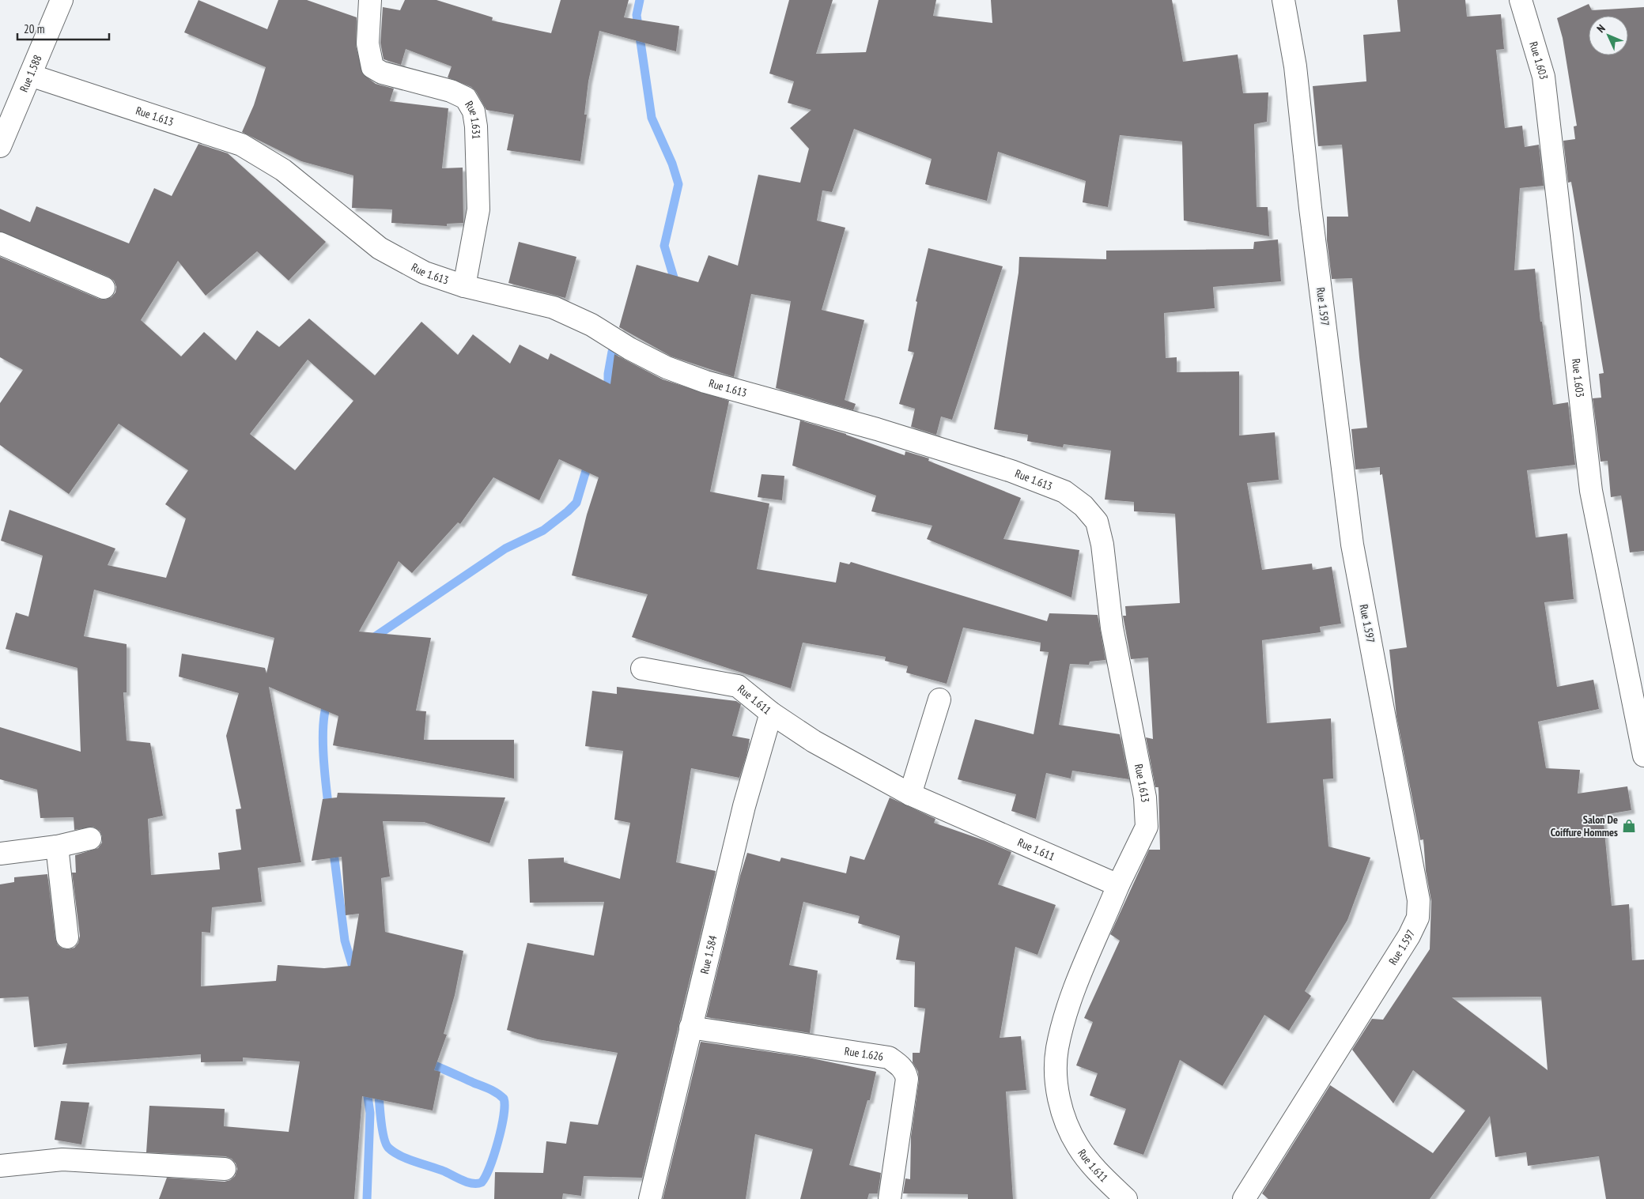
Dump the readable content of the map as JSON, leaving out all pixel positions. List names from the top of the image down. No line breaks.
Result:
{"streets":{"street":["Rue 1.603","Rue 1.588","Rue 1.613","Rue 1.631","Rue 1.597","Rue 1.611","Rue 1.584","Rue 1.626"]},"crossings":[["Rue 1.588","Rue 1.613"],["Rue 1.613","Rue 1.631"],["Rue 1.613","Rue 1.611"],["Rue 1.611","Rue 1.584"],["Rue 1.584","Rue 1.626"]],"places":{"shop":["Salon De Coiffure Hommes"]},"scale_bar":"20 m","north":"top left"}
